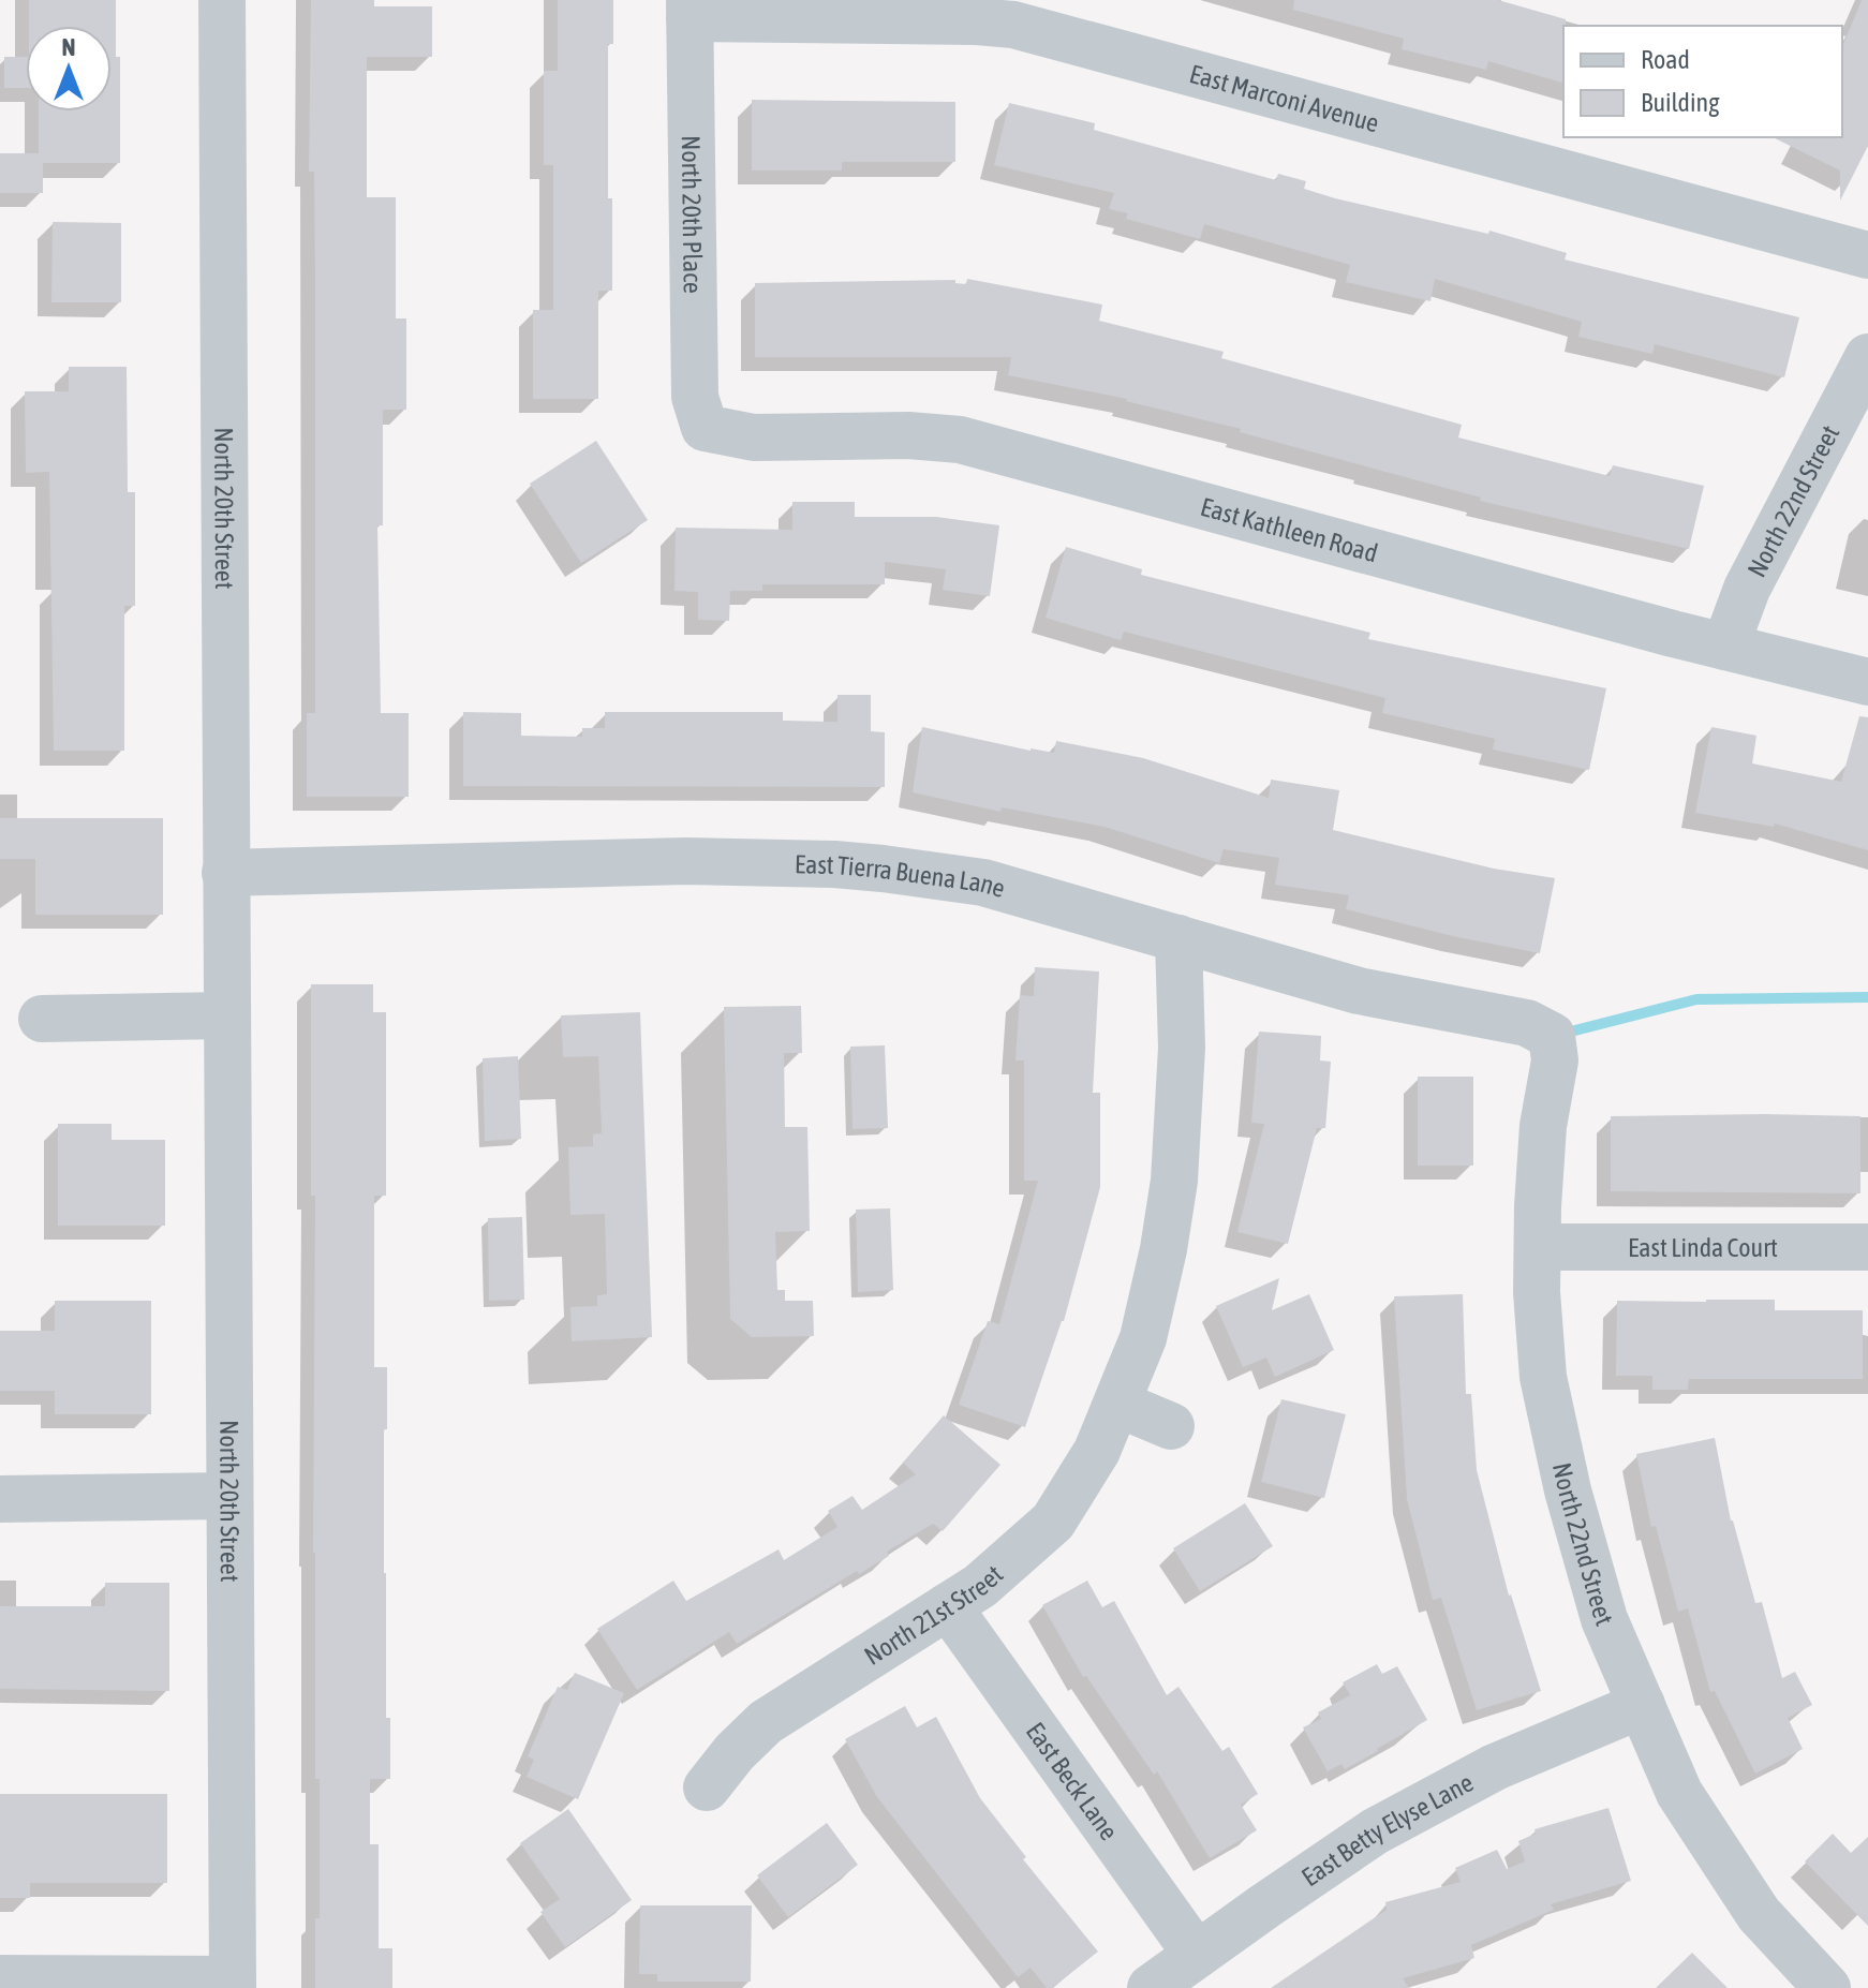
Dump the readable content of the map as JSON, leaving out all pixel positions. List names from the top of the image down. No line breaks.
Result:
{"streets":{"street":["East Marconi Avenue","North 20th Place","North 22nd Street","North 20th Street","East Kathleen Road","East Tierra Buena Lane","East Linda Court","North 21st Street","East Beck Lane","East Betty Elyse Lane"]},"crossings":[["East Marconi Avenue","North 20th Place"],["North 20th Place","East Kathleen Road"],["North 22nd Street","East Kathleen Road"],["North 22nd Street","East Tierra Buena Lane"],["North 22nd Street","East Linda Court"],["North 22nd Street","East Betty Elyse Lane"],["North 20th Street","East Tierra Buena Lane"],["East Tierra Buena Lane","North 21st Street"],["North 21st Street","East Beck Lane"],["East Beck Lane","East Betty Elyse Lane"]],"legend":["Road","Building"],"north":"top"}
